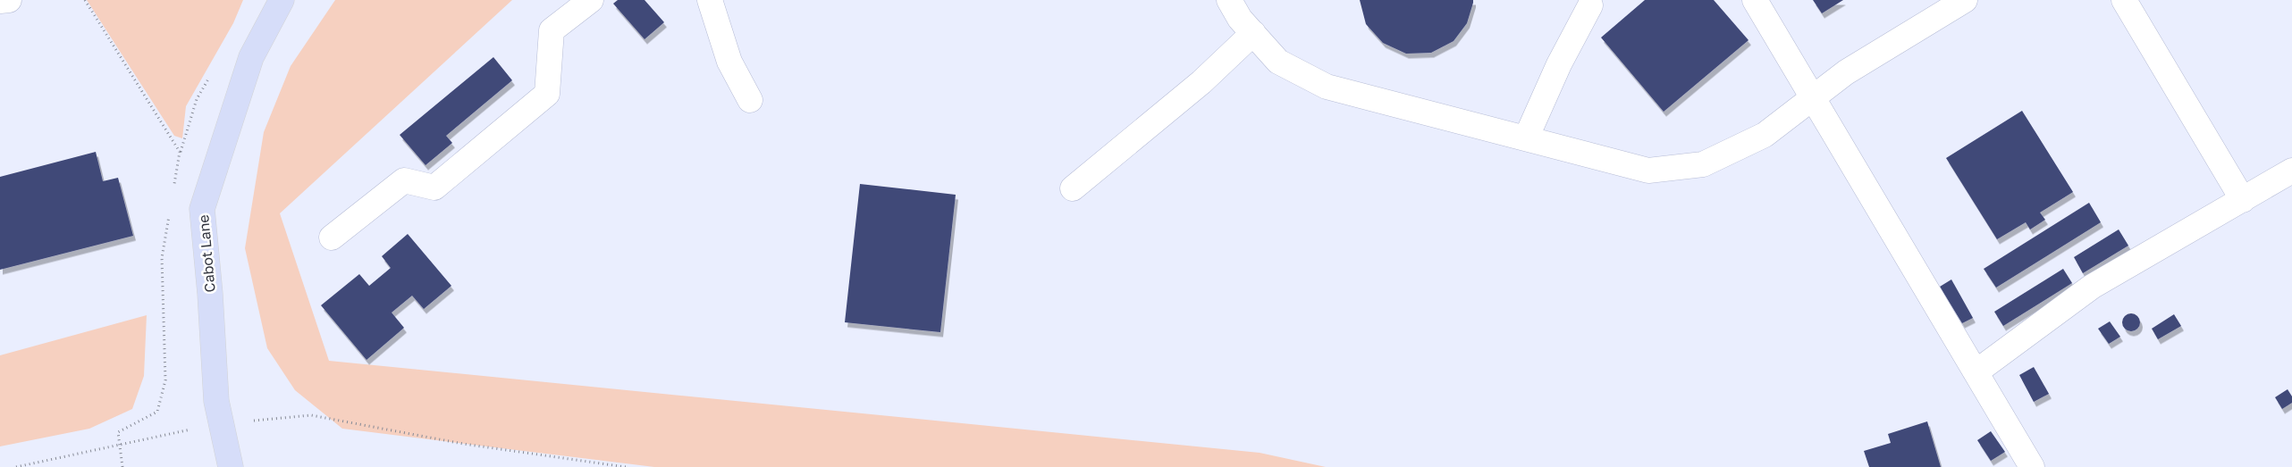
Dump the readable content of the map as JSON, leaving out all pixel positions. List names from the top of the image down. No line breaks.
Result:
{"streets":{"main road":["Cabot Lane"]}}
